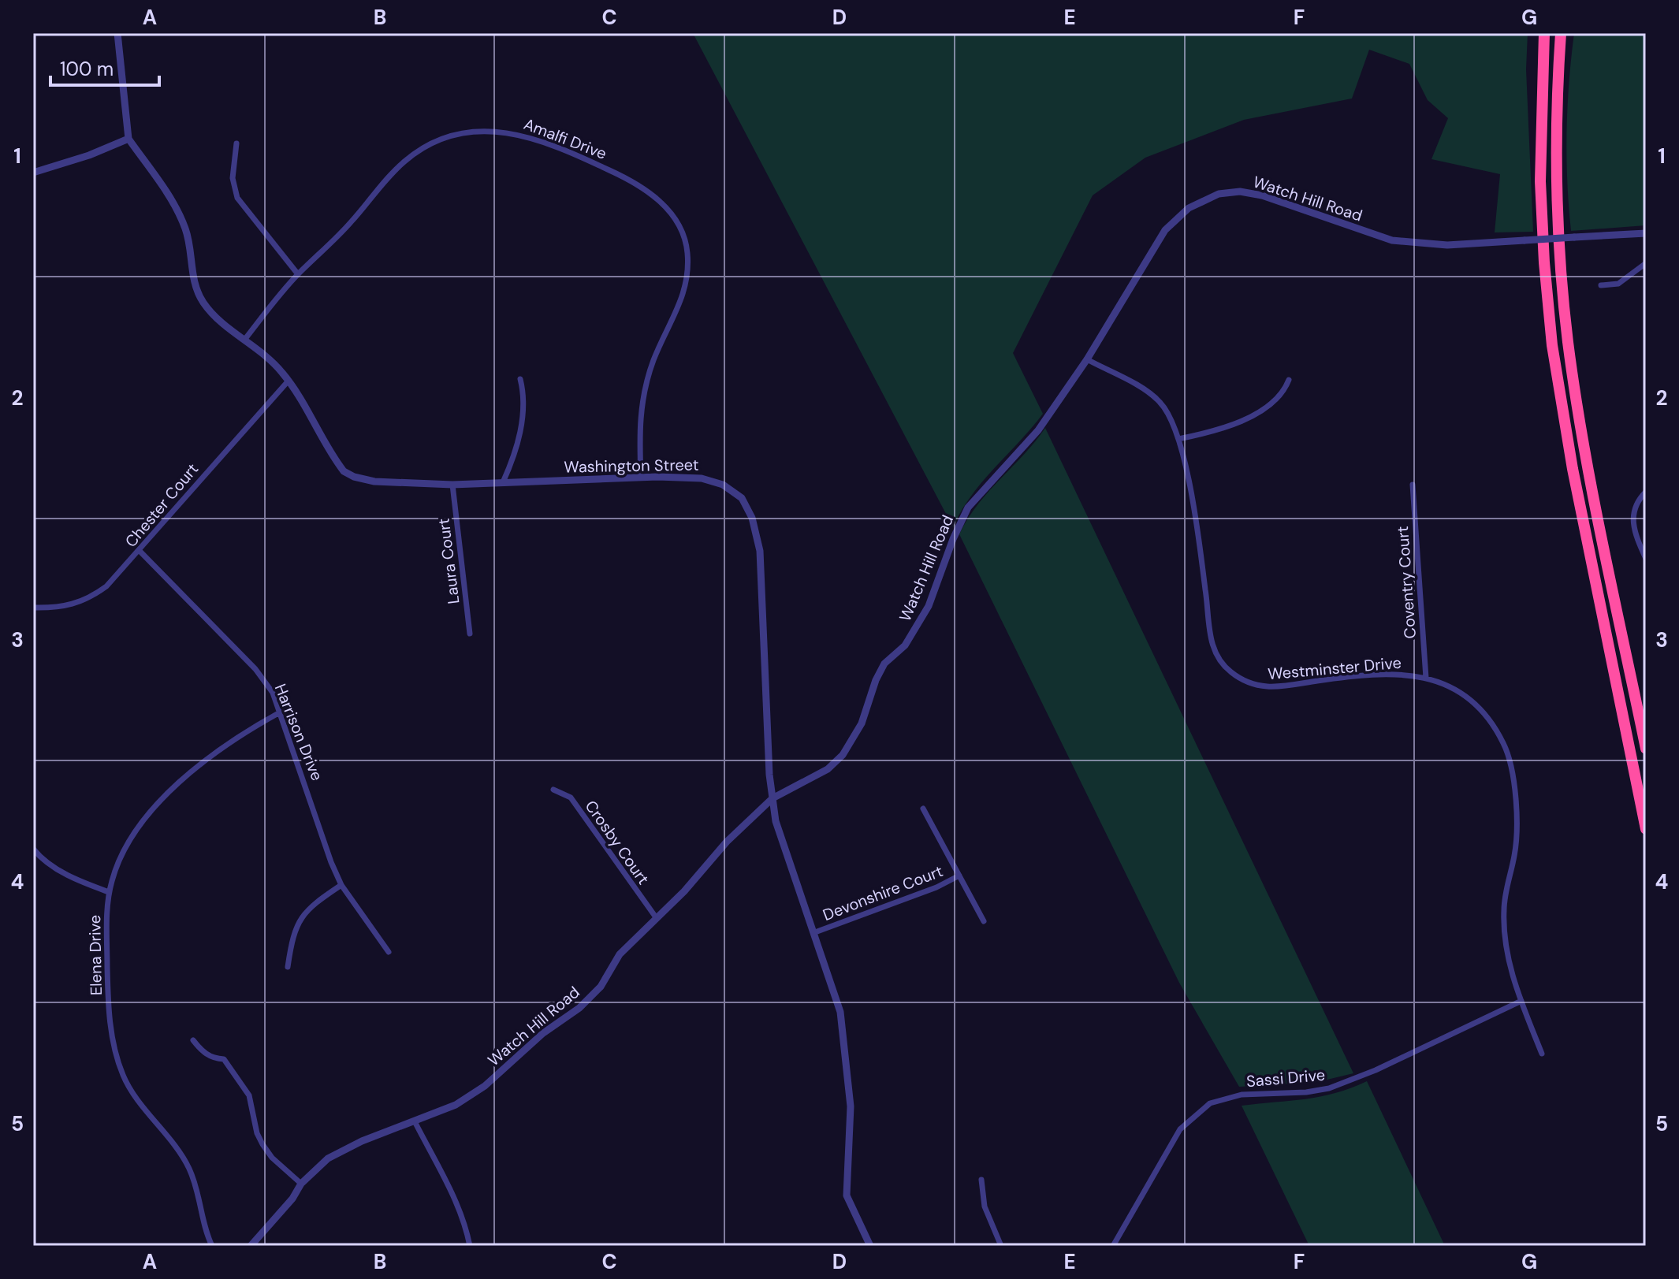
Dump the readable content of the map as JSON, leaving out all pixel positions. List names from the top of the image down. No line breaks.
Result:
{"streets":{"street":["Amalfi Drive","Watch Hill Road","Washington Street","Chester Court","Laura Court","Coventry Court","Westminster Drive","Harrison Drive","Crosby Court","Devonshire Court","Elena Drive","Sassi Drive"]},"crossings":[["Amalfi Drive","Washington Street"],["Watch Hill Road","Washington Street"],["Watch Hill Road","Westminster Drive"],["Watch Hill Road","Crosby Court"],["Washington Street","Chester Court"],["Washington Street","Laura Court"],["Washington Street","Devonshire Court"],["Chester Court","Harrison Drive"],["Coventry Court","Westminster Drive"],["Westminster Drive","Sassi Drive"],["Harrison Drive","Elena Drive"]],"scale_bar":"100 m","grid":{"columns":["A","B","C","D","E","F","G"],"rows":["1","2","3","4","5"]}}
